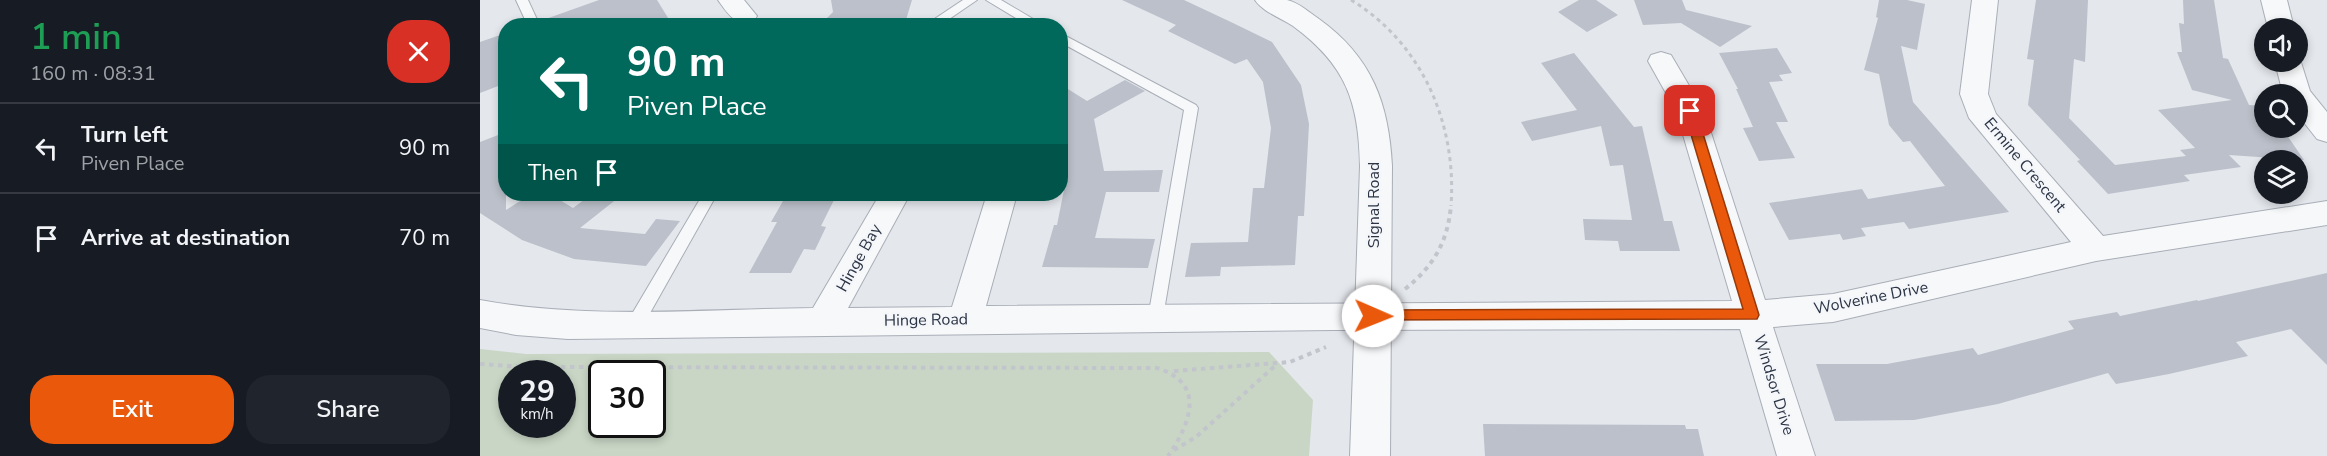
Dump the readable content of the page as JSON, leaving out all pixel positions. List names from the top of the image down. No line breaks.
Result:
{"streets":{"street":["Ermine Crescent","Signal Road","Hinge Bay","Wolverine Drive","Hinge Road","Windsor Drive"]},"crossings":[["Ermine Crescent","Wolverine Drive"],["Signal Road","Wolverine Drive"],["Signal Road","Hinge Road"],["Hinge Bay","Hinge Road"],["Wolverine Drive","Hinge Road"],["Wolverine Drive","Windsor Drive"]],"page":{"heading":["1 min","160 m · 08:31"],"turn":["90 m","Piven Place"],"list":[{"name":"Turn left","note":"Piven Place","value":"90 m"},{"name":"Arrive at destination","value":"70 m"}],"then":"Then","speed":"29 km/h","limit":"30","buttons":["Exit","Share"]}}
